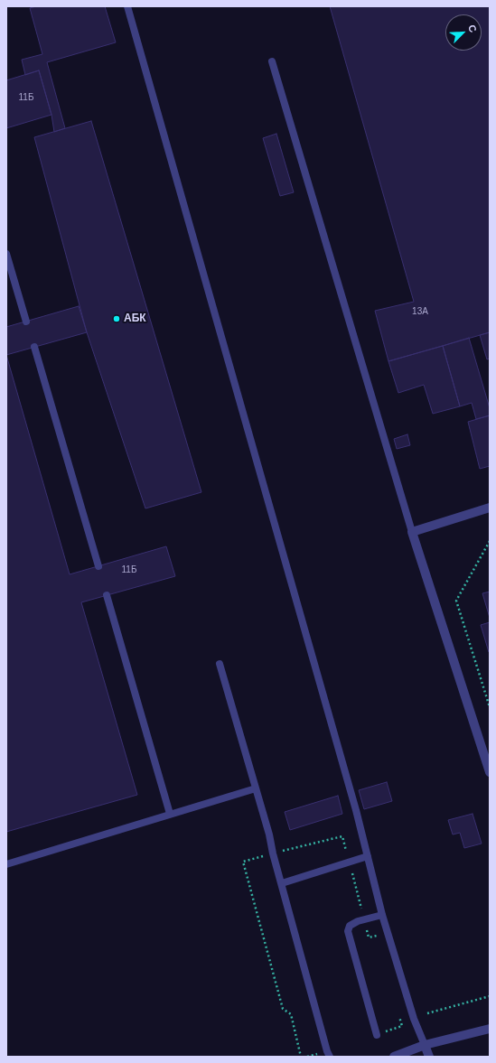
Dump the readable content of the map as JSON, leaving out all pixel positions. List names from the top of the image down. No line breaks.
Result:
{"places":["АБК"],"house_numbers":["11Б","13А","11Б"],"north":"top right"}
